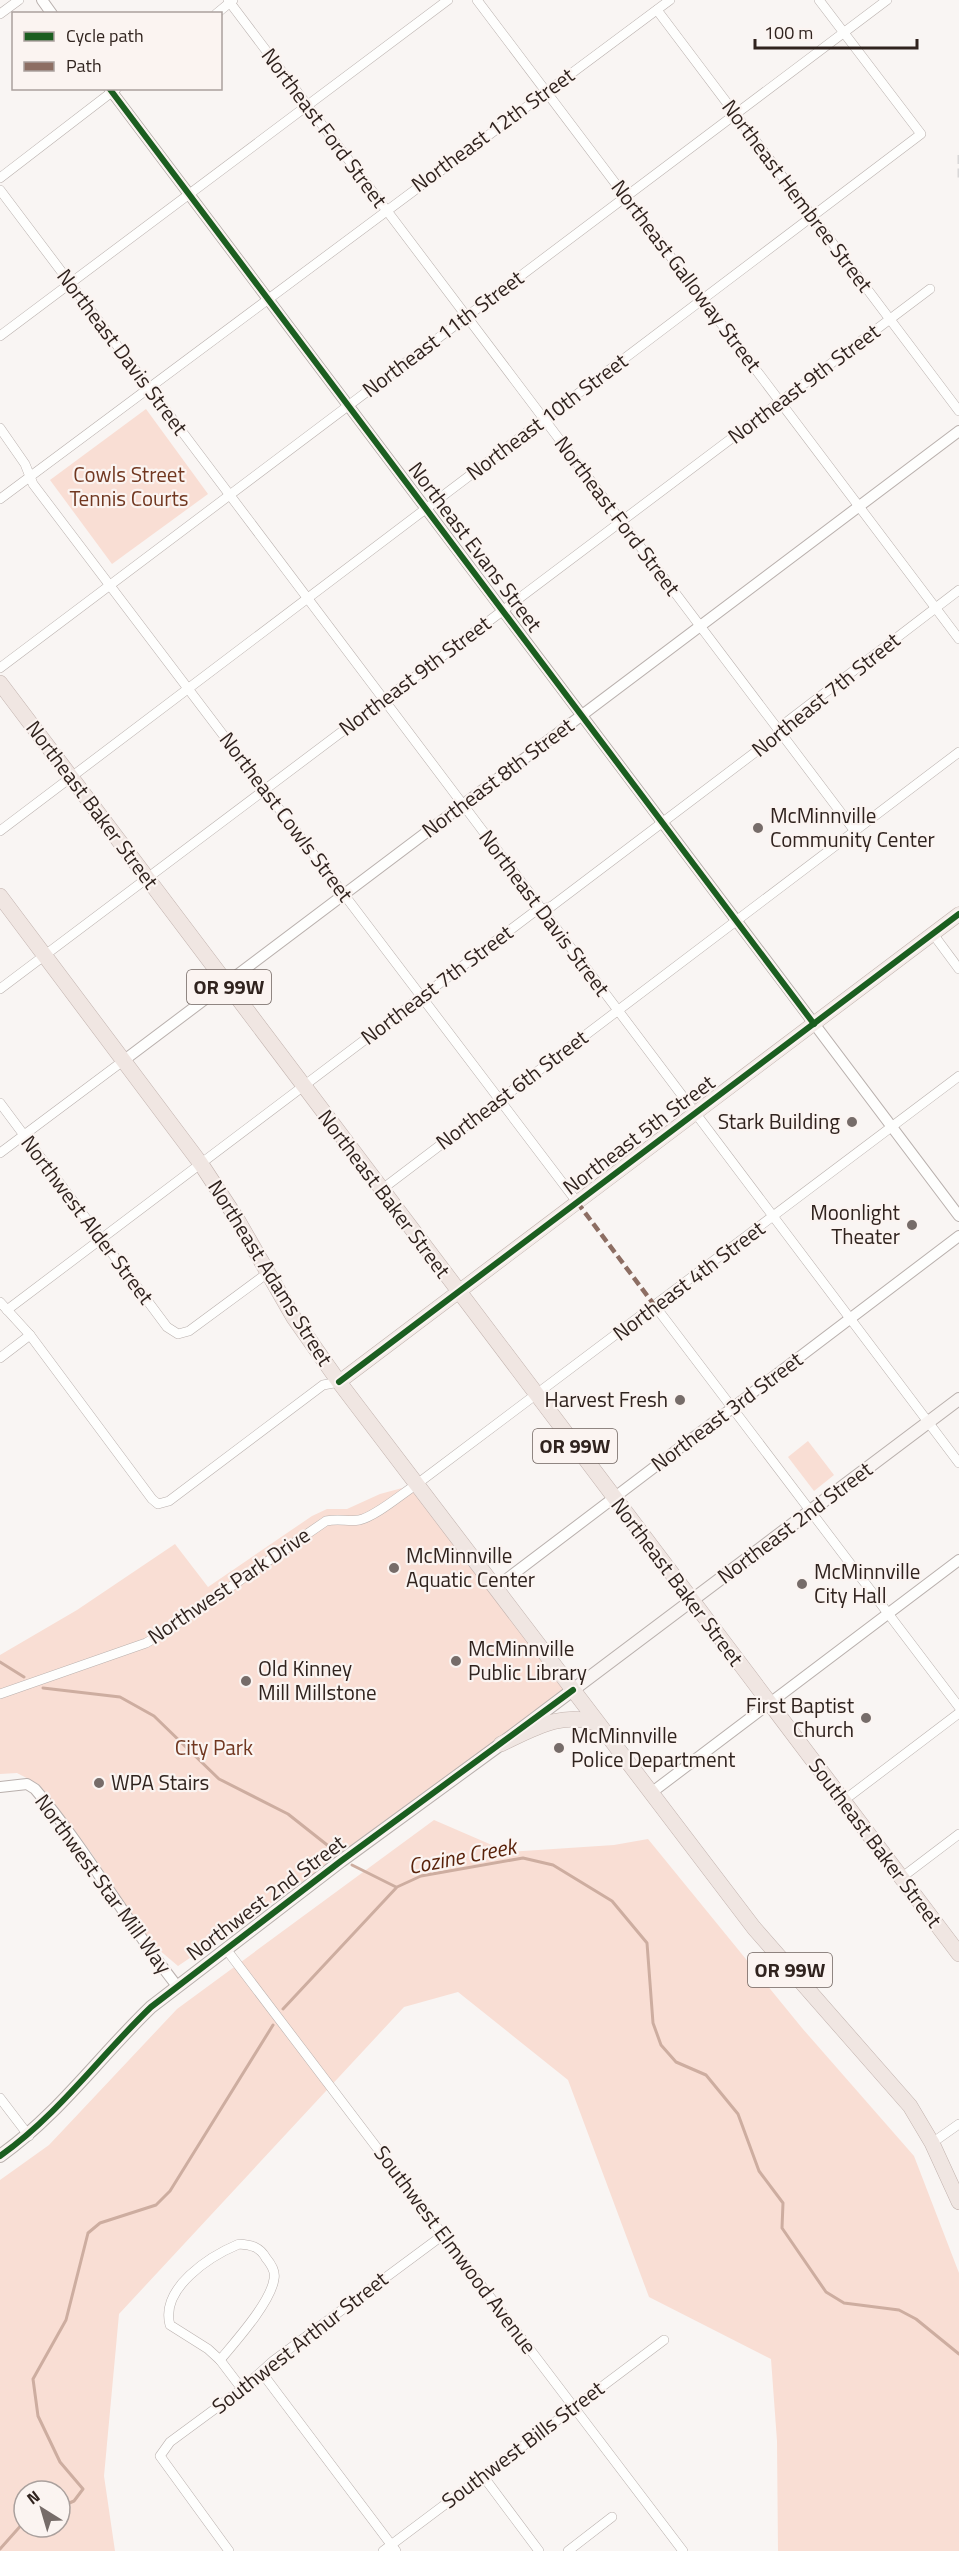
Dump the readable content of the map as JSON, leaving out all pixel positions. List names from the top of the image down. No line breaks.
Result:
{"streets":{"highway":["Northeast Baker Street","OR 99W","Northeast Adams Street","Southeast Baker Street"],"main road":["Northeast 5th Street","Northeast 2nd Street","Northwest 2nd Street"],"street":["Northeast Ford Street","Northeast 12th Street","Northeast Hembree Street","Northeast Galloway Street","Northeast 11th Street","Northeast Davis Street","Northeast 9th Street","Northeast 10th Street","Northeast Evans Street","Northeast 7th Street","Northeast 8th Street","Northeast Cowls Street","Northeast 6th Street","Northwest Alder Street","Northeast 4th Street","Northeast 3rd Street","Northwest Park Drive","Northwest Star Mill Way","Southwest Elmwood Avenue","Southwest Arthur Street","Southwest Bills Street"]},"crossings":[["Northeast Ford Street","Northeast 12th Street"],["Northeast Ford Street","Northeast 11th Street"],["Northeast Ford Street","Northeast 9th Street"],["Northeast Ford Street","Northeast 10th Street"],["Northeast Ford Street","Northeast 7th Street"],["Northeast Ford Street","Northeast 8th Street"],["Northeast Ford Street","Northeast 6th Street"],["Northeast 12th Street","Northeast Hembree Street"],["Northeast 12th Street","Northeast Galloway Street"],["Northeast 12th Street","Northeast Davis Street"],["Northeast 12th Street","Northeast Evans Street"],["Northeast 12th Street","Northeast Cowls Street"],["Northeast Hembree Street","Northeast 11th Street"],["Northeast Hembree Street","Northeast 9th Street"],["Northeast Hembree Street","Northeast 10th Street"],["Northeast Galloway Street","Northeast 11th Street"],["Northeast Galloway Street","Northeast 9th Street"],["Northeast Galloway Street","Northeast 10th Street"],["Northeast Galloway Street","Northeast 7th Street"],["Northeast Galloway Street","Northeast 8th Street"],["Northeast 11th Street","Northeast Davis Street"],["Northeast 11th Street","Northeast 10th Street"],["Northeast 11th Street","Northeast Evans Street"],["Northeast 11th Street","Northeast Cowls Street"],["Northeast Davis Street","Northeast 9th Street"],["Northeast Davis Street","Northeast 10th Street"],["Northeast Davis Street","Northeast 7th Street"],["Northeast Davis Street","Northeast 8th Street"],["Northeast Davis Street","Northeast 6th Street"],["Northeast Davis Street","Northeast 5th Street"],["Northeast Davis Street","Northeast 4th Street"],["Northeast Davis Street","Northeast 3rd Street"],["Northeast Davis Street","Northeast 2nd Street"],["Northeast 9th Street","Northeast Evans Street"],["Northeast 9th Street","Northeast Baker Street"],["Northeast 9th Street","Northeast Cowls Street"],["Northeast 9th Street","Northeast Adams Street"],["Northeast 10th Street","Northeast Evans Street"],["Northeast 10th Street","Northeast Baker Street"],["Northeast 10th Street","Northeast Cowls Street"],["Northeast Evans Street","Northeast 7th Street"],["Northeast Evans Street","Northeast 8th Street"],["Northeast Evans Street","Northeast 6th Street"],["Northeast Evans Street","Northeast 5th Street"],["Northeast Evans Street","Northeast 4th Street"],["Northeast 7th Street","Northeast Baker Street"],["Northeast 7th Street","Northeast Cowls Street"],["Northeast 7th Street","Northwest Alder Street"],["Northeast 7th Street","Northeast Adams Street"],["Northeast 8th Street","Northeast Baker Street"],["Northeast 8th Street","Northeast Cowls Street"],["Northeast 8th Street","Northeast Adams Street"],["Northeast Baker Street","Northeast 6th Street"],["Northeast Baker Street","Northeast 5th Street"],["Northeast Baker Street","Northeast 4th Street"],["Northeast Baker Street","Northeast 3rd Street"],["Northeast Baker Street","Northeast 2nd Street"],["Northeast Baker Street","Southeast Baker Street"],["Northeast Cowls Street","Northeast 6th Street"],["Northeast Cowls Street","Northeast 5th Street"],["OR 99W","Northeast Adams Street"],["Northeast 5th Street","Northeast Adams Street"],["Northwest Alder Street","Northeast Adams Street"],["Northeast Adams Street","Northeast 4th Street"],["Northeast Adams Street","Northeast 3rd Street"],["Northeast Adams Street","Northeast 2nd Street"],["Northeast Adams Street","Northwest Park Drive"],["Northeast Adams Street","Northwest 2nd Street"],["Northeast 4th Street","Northwest Park Drive"],["Northeast 2nd Street","Northwest 2nd Street"],["Northwest Star Mill Way","Northwest 2nd Street"],["Northwest 2nd Street","Southwest Elmwood Avenue"],["Southwest Elmwood Avenue","Southwest Arthur Street"],["Southwest Elmwood Avenue","Southwest Bills Street"]],"water":["Cozine Creek"],"parks":["Cowls Street Tennis Courts","City Park"],"places":["McMinnville Community Center","Stark Building","Moonlight Theater","Harvest Fresh","McMinnville Aquatic Center","McMinnville City Hall","McMinnville Public Library","Old Kinney Mill Millstone","First Baptist Church","McMinnville Police Department","WPA Stairs"],"legend":["Cycle path","Path"],"scale_bar":"100 m","north":"top left"}
